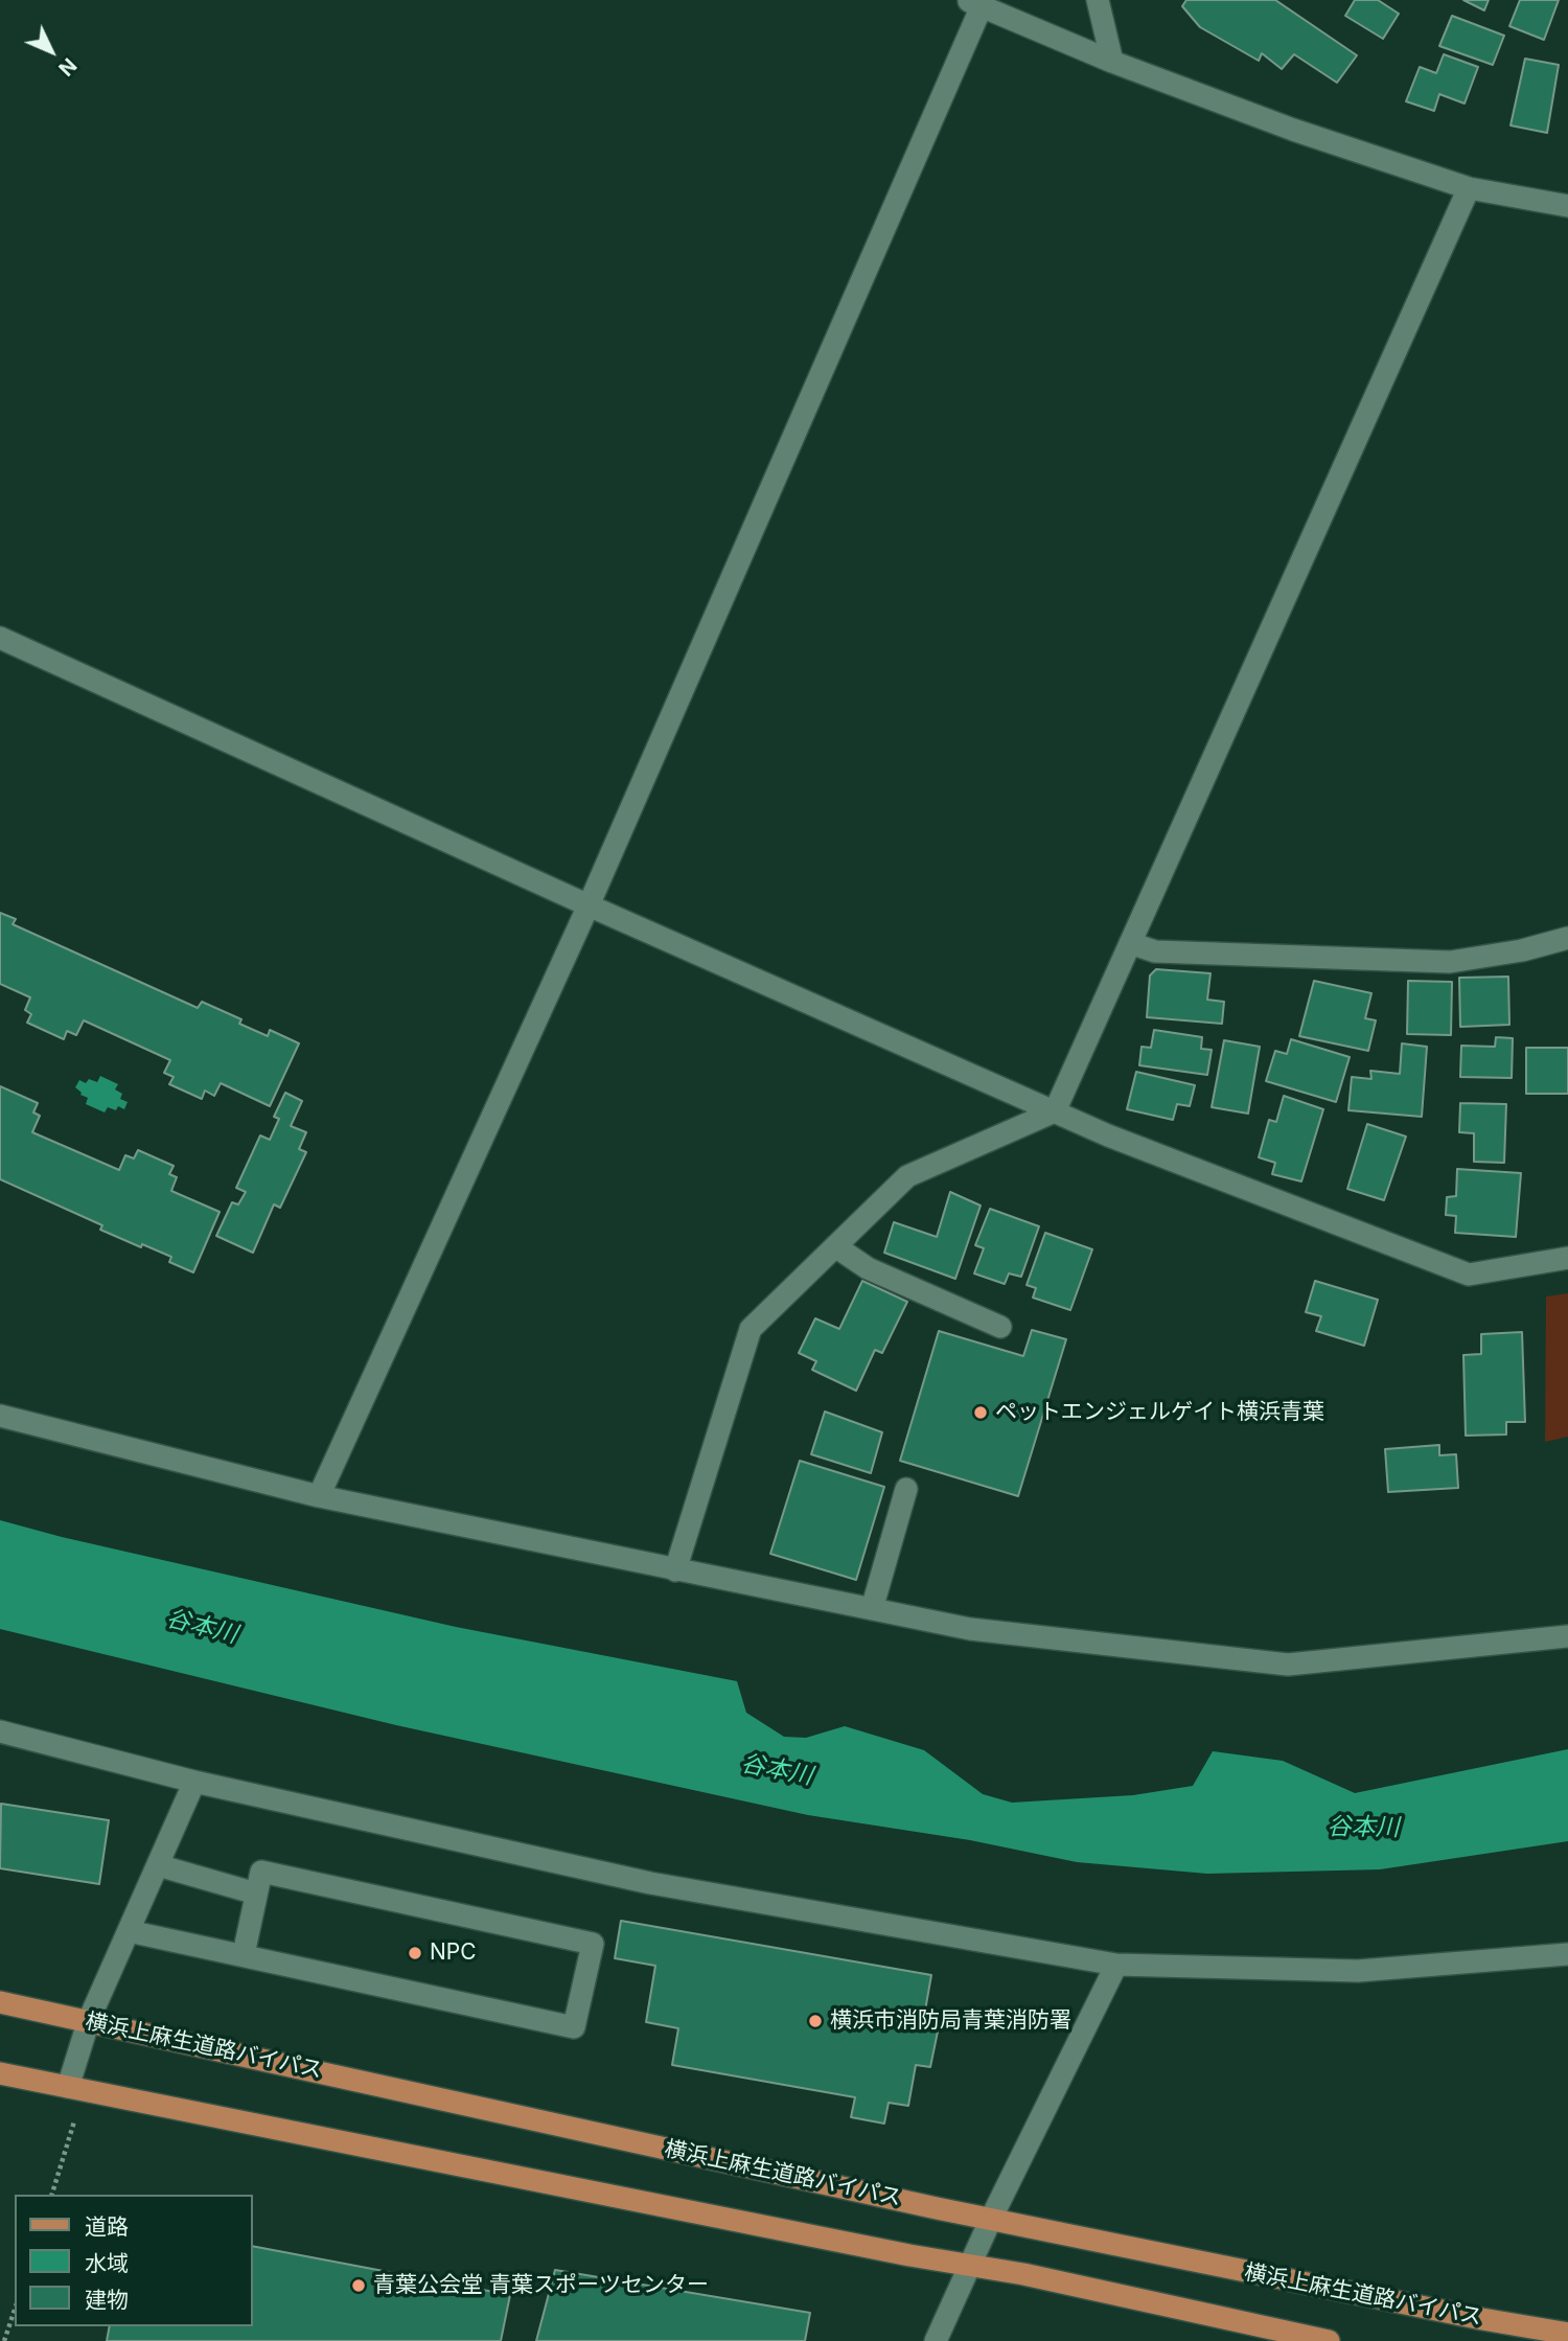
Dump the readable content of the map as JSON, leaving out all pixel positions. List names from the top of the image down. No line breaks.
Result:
{"streets":{"main road":["横浜上麻生道路バイパス"]},"water":["谷本川"],"places":["ペットエンジェルゲイト横浜青葉","NPC","横浜市消防局青葉消防署","青葉公会堂 青葉スポーツセンター"],"legend":["道路","水域","建物"],"north":"bottom right"}
